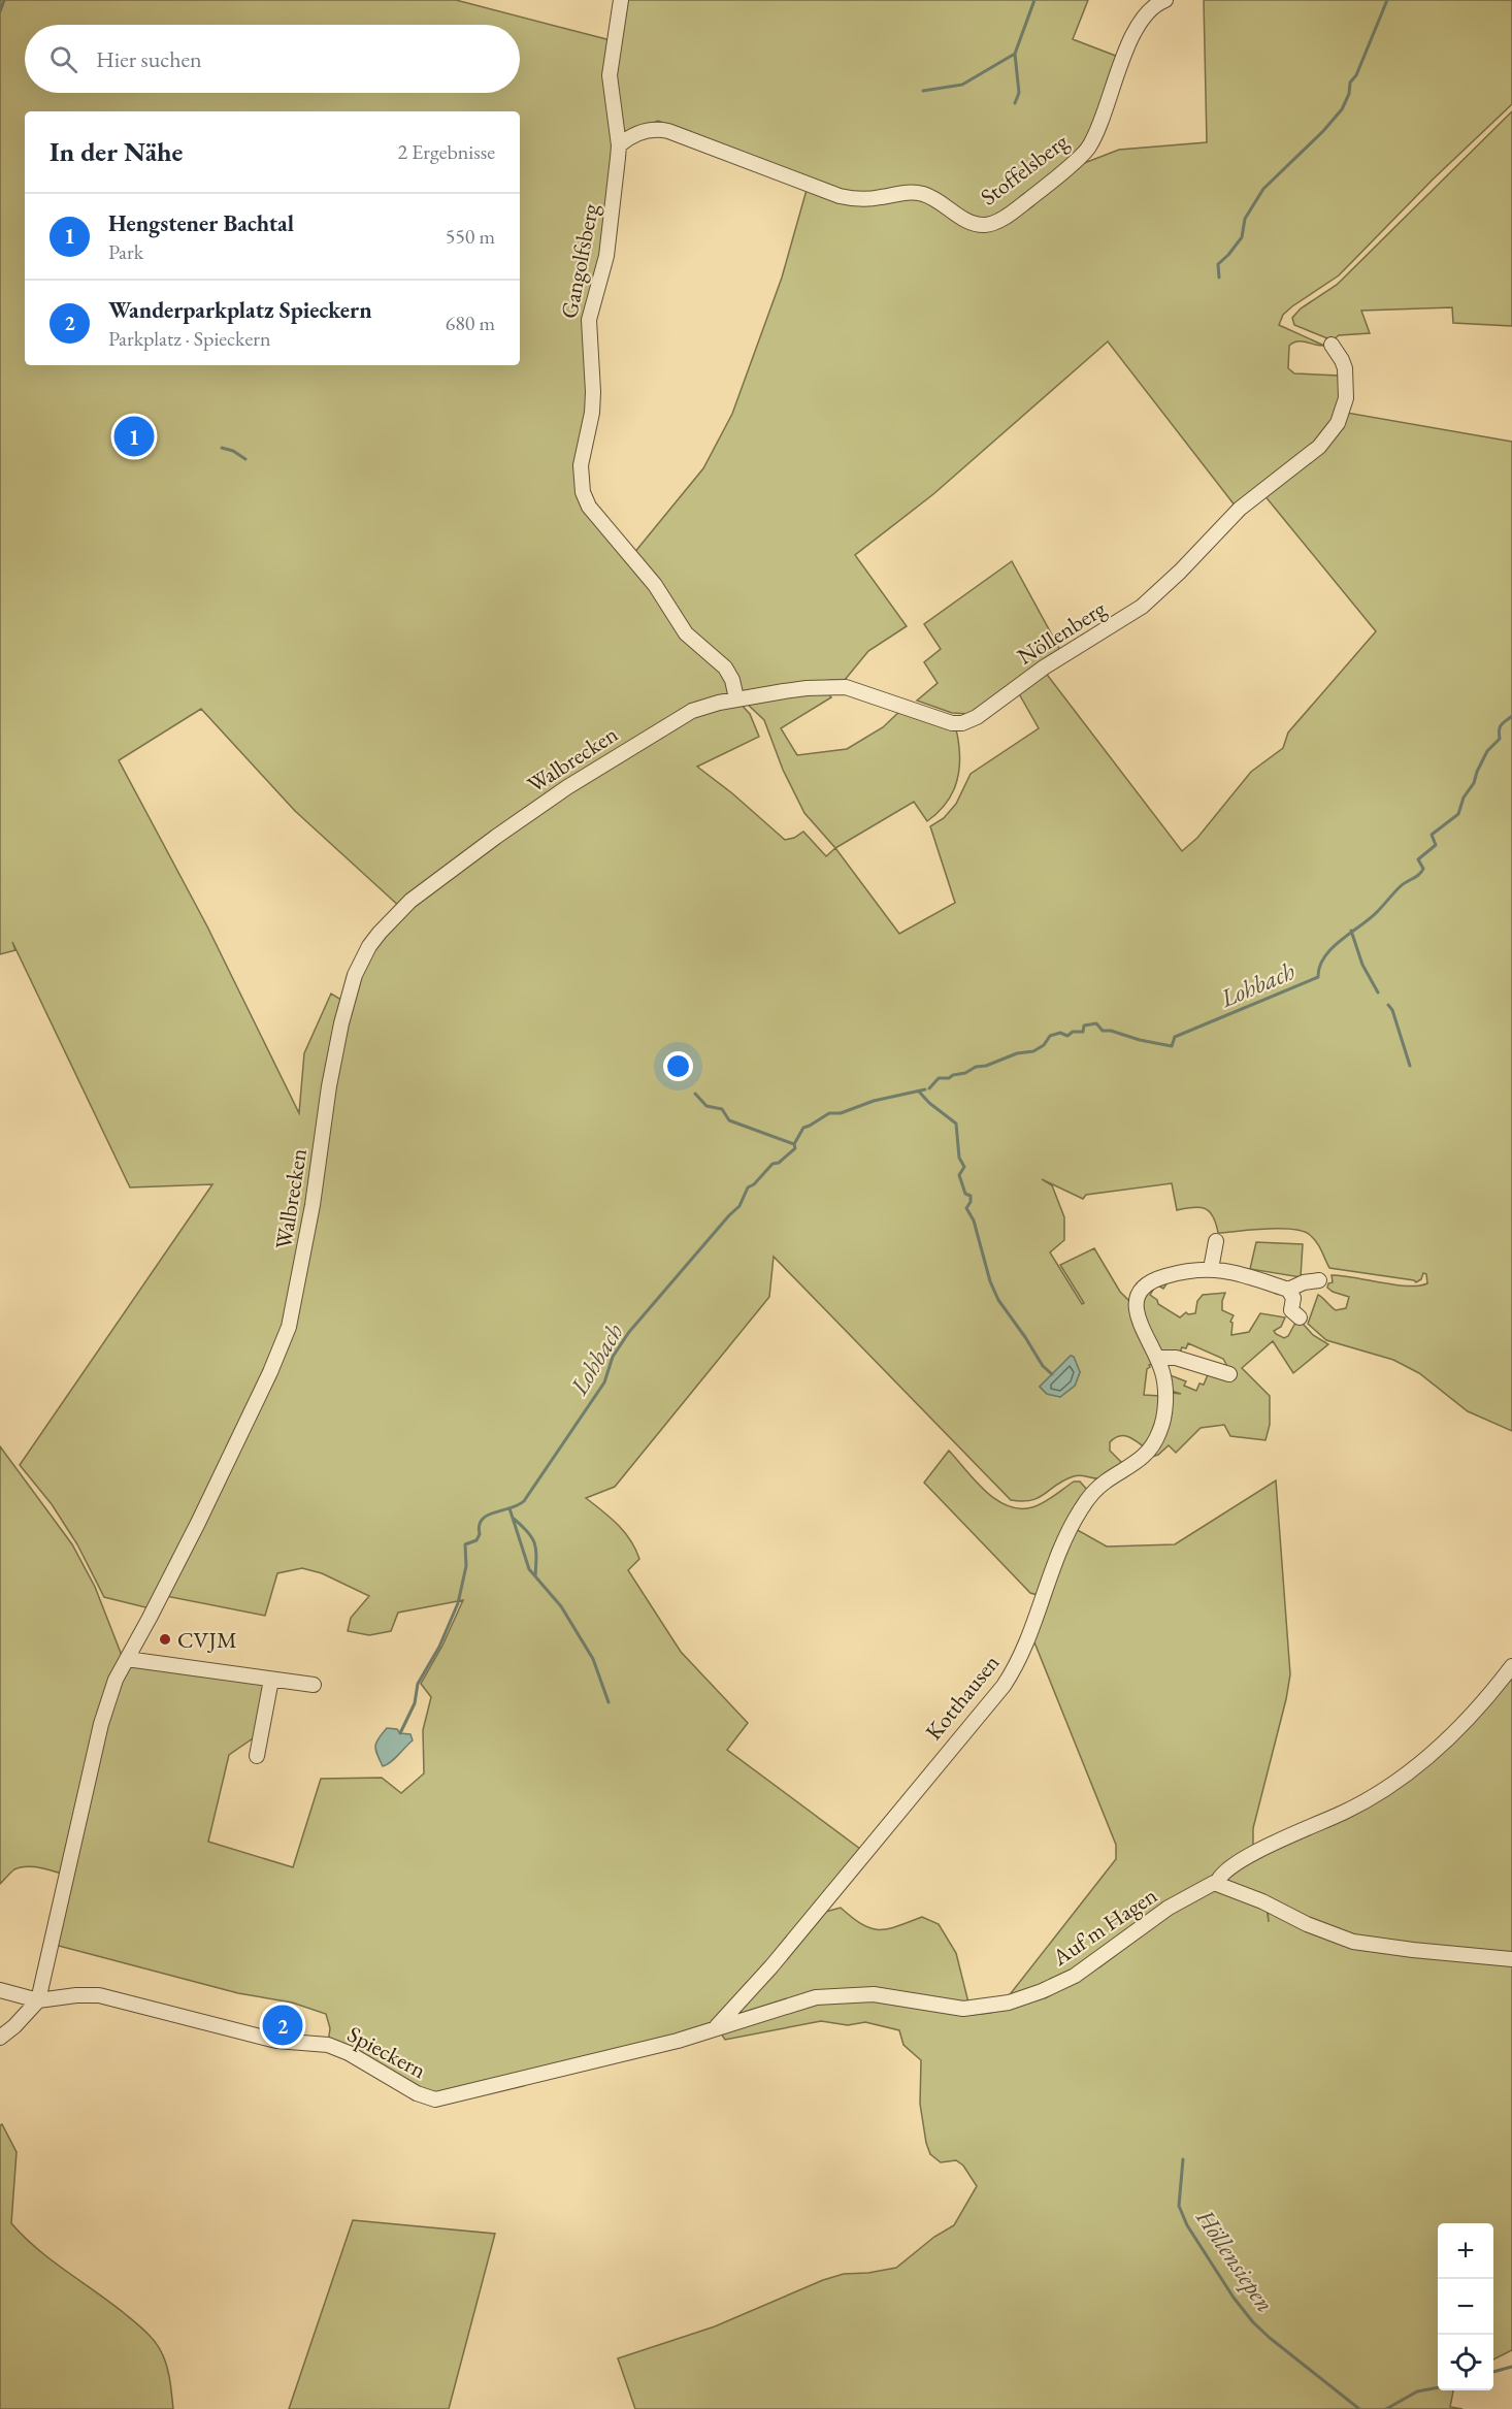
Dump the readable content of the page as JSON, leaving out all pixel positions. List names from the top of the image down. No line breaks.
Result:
{"streets":{"street":["Stoffelsberg","Gangolfsberg","Nöllenberg","Walbrecken","Kotthausen","Auf'm Hagen","Spieckern"]},"crossings":[["Stoffelsberg","Gangolfsberg"],["Gangolfsberg","Nöllenberg"],["Nöllenberg","Walbrecken"],["Walbrecken","Spieckern"],["Kotthausen","Auf'm Hagen"],["Kotthausen","Spieckern"],["Auf'm Hagen","Spieckern"]],"water":["Lohbach","Höllensiepen"],"places":["CVJM"],"page":{"search":"Hier suchen","heading":["In der Nähe","2 Ergebnisse"],"list":[{"mark":"1","name":"Hengstener Bachtal","note":"Park","value":"550 m"},{"mark":"2","name":"Wanderparkplatz Spieckern","note":"Parkplatz · Spieckern","value":"680 m"}],"pins":["1","2"],"map_buttons":["+","−"]}}
